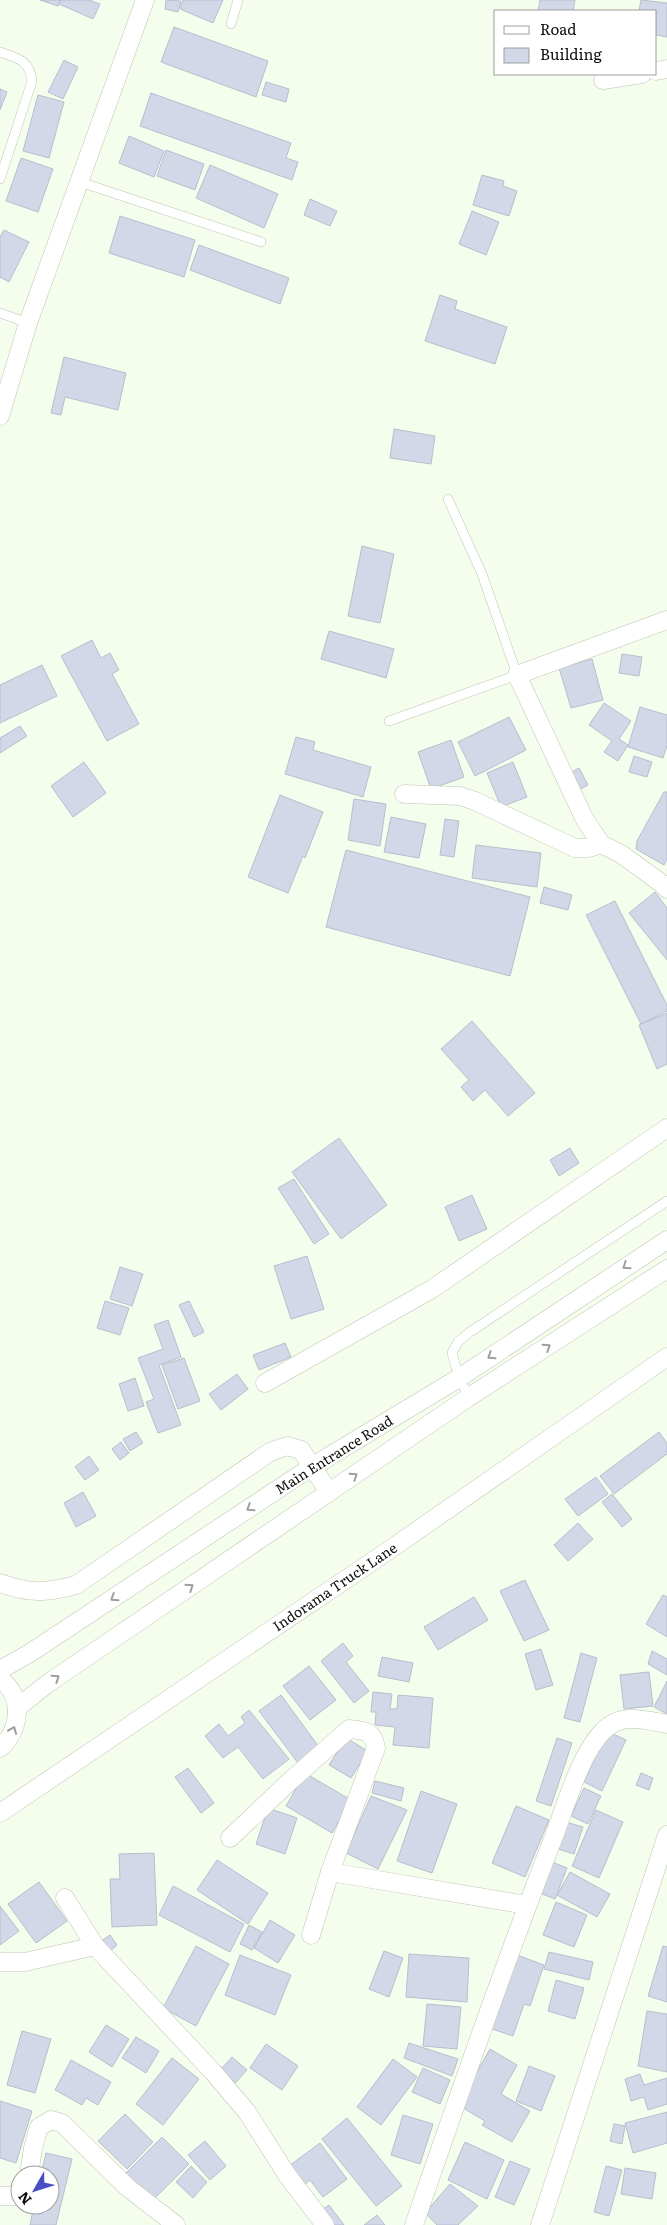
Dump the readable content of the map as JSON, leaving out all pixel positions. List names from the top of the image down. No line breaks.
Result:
{"streets":{"street":["Main Entrance Road","Indorama Truck Lane"]},"legend":["Road","Building"],"north":"bottom left"}
